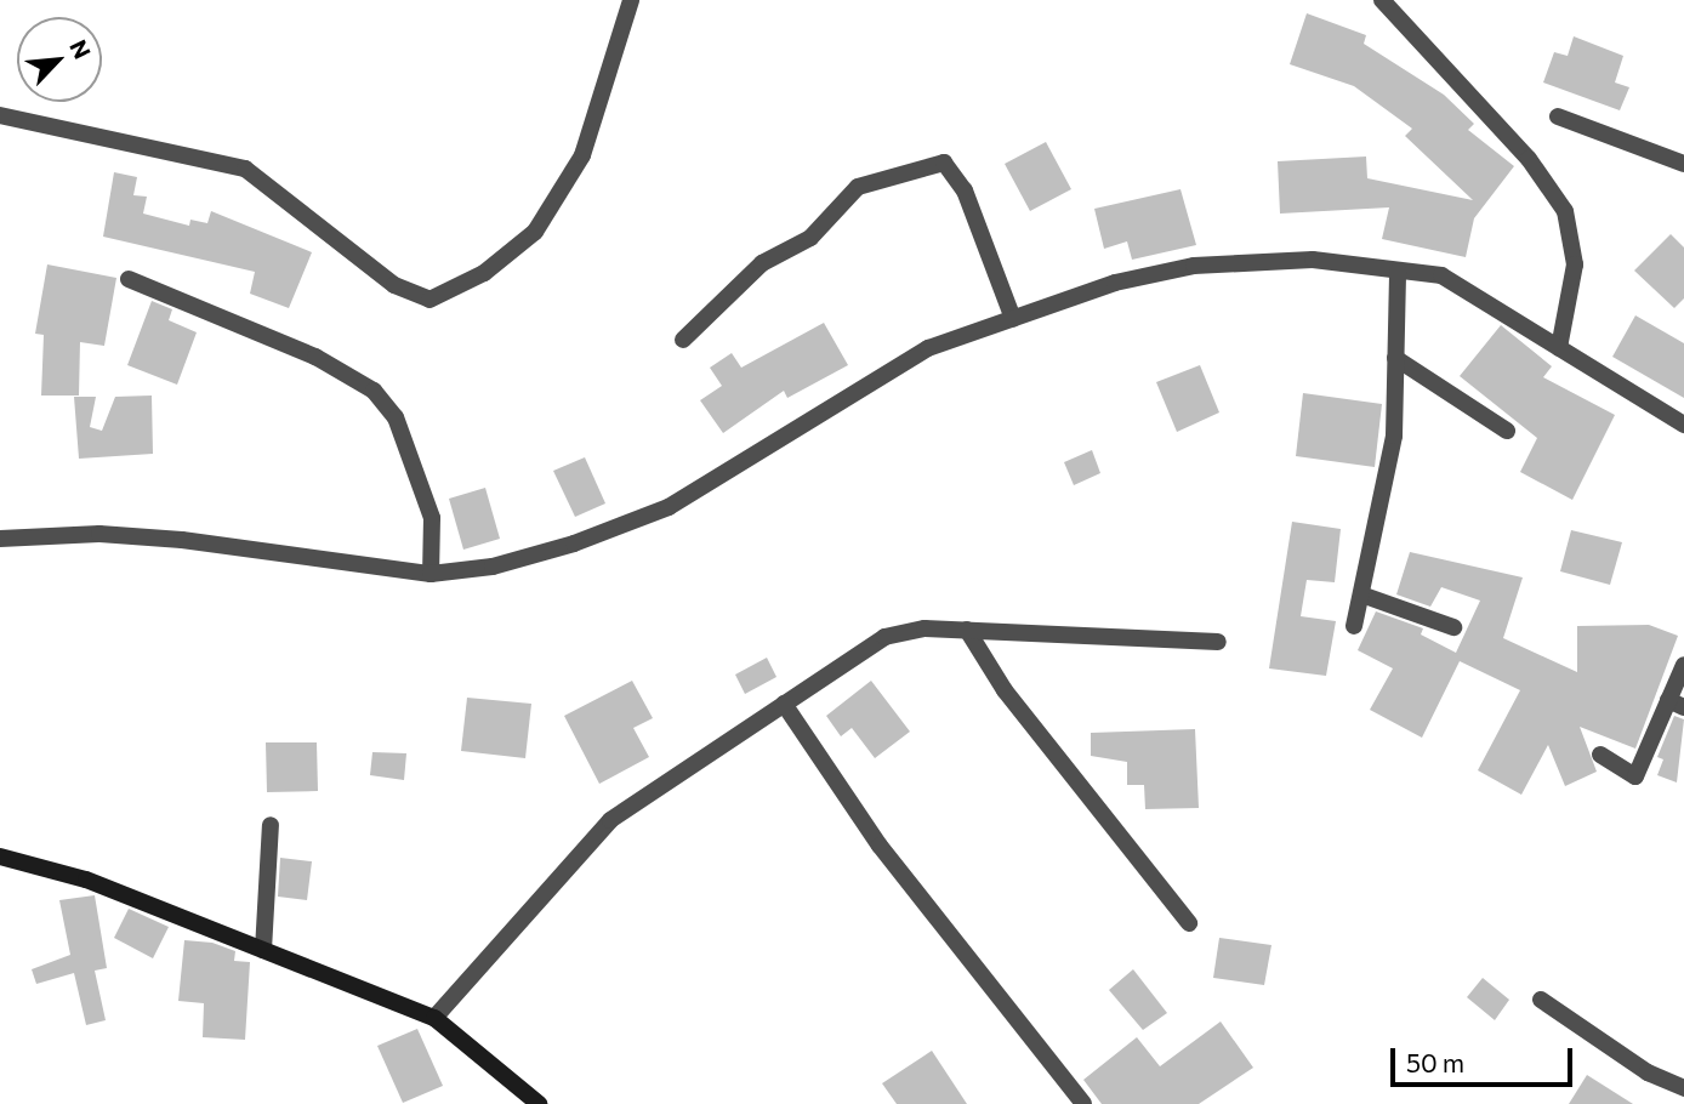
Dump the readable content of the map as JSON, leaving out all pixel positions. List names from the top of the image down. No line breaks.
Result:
{"scale_bar":"50 m","north":"top right"}
